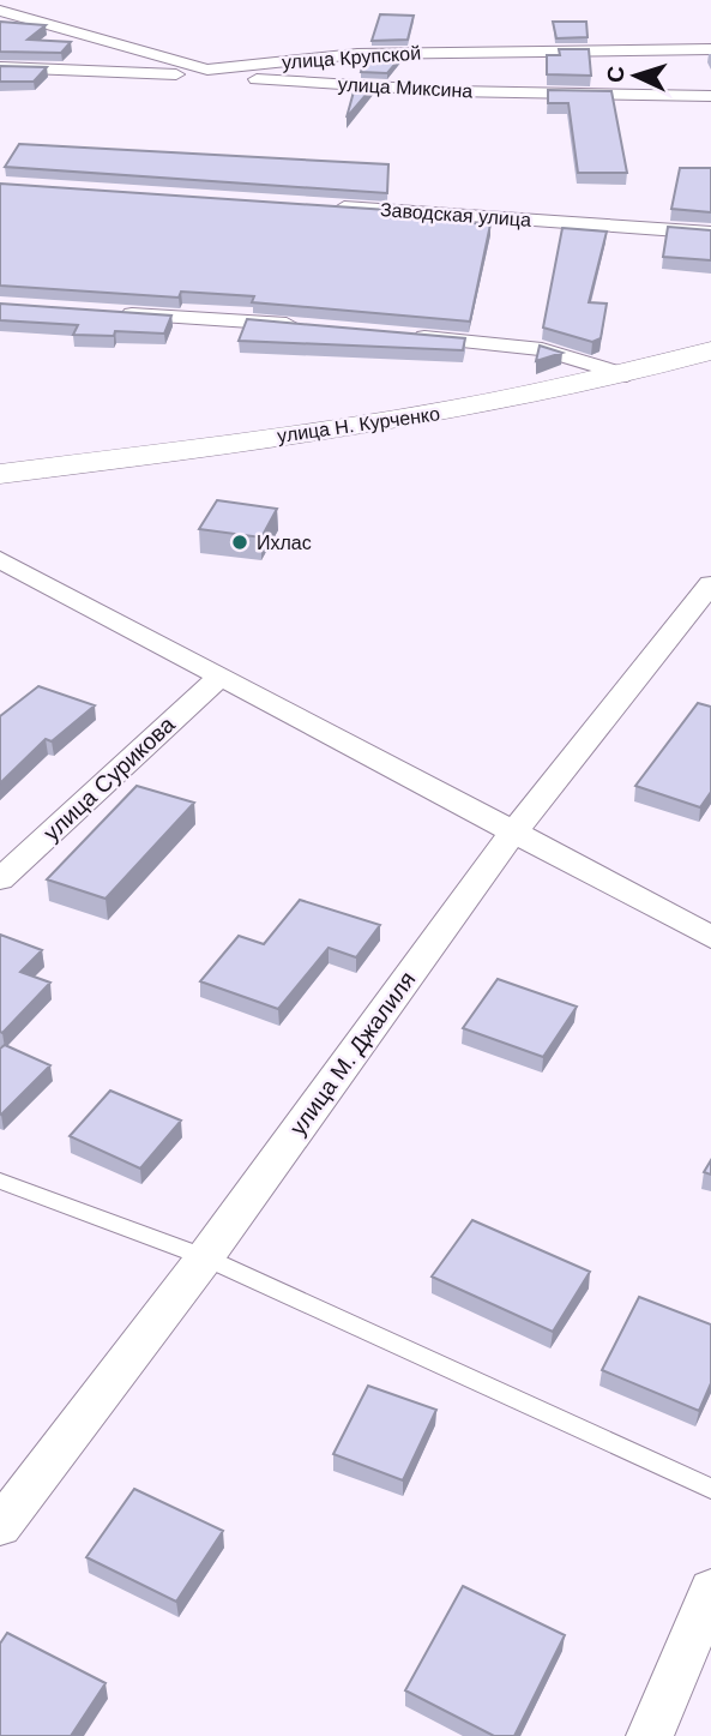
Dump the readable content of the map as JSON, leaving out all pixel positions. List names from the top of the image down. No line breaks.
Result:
{"streets":{"main road":["улица Н. Курченко"],"street":["улица Крупской","улица Миксина","Заводская улица","улица Сурикова","улица М. Джалиля"]},"places":["Ихлас"],"north":"left"}
